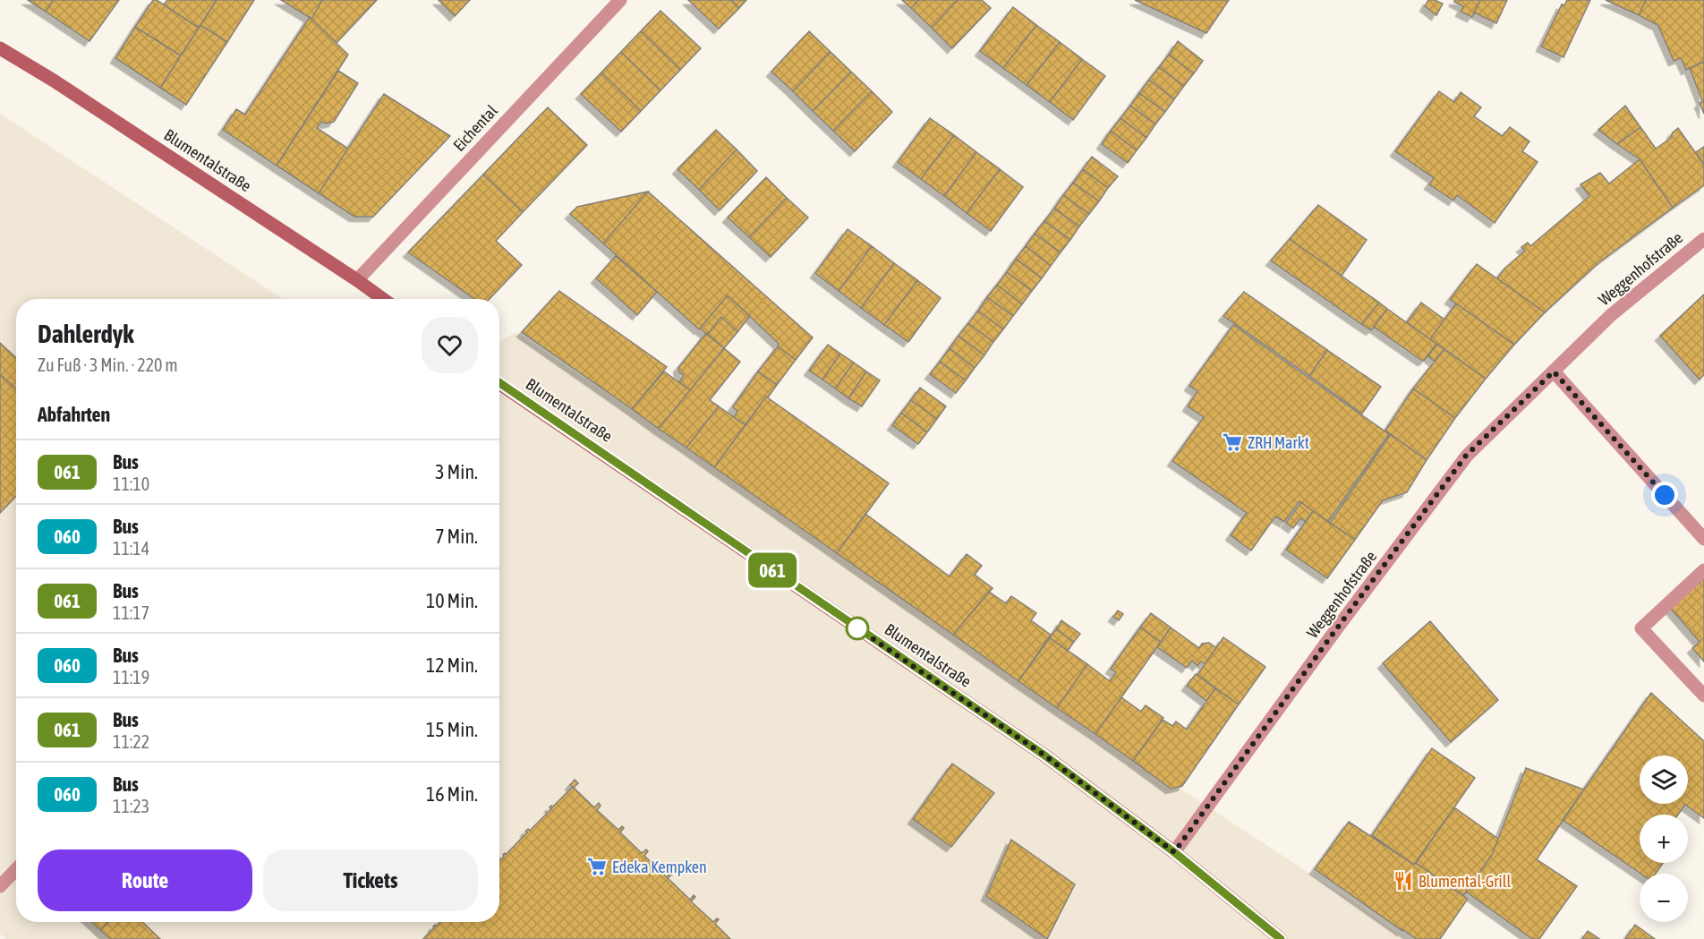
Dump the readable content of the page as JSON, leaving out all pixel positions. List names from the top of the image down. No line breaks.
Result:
{"streets":{"main road":["Blumentalstraße"],"street":["Eichental","Weggenhofstraße"]},"crossings":[["Eichental","Blumentalstraße"],["Blumentalstraße","Weggenhofstraße"]],"places":{"supermarket":["ZRH Markt","Edeka Kempken"],"restaurant":["Blumental-Grill"]},"lines":["bus line 061"],"page":{"on_map":"061","heading":[["Dahlerdyk","Zu Fuß · 3 Min. · 220 m"],"Abfahrten"],"list":[{"mark":"061","name":"Bus","note":"11:10","value":"3 Min."},{"mark":"060","name":"Bus","note":"11:14","value":"7 Min."},{"mark":"061","name":"Bus","note":"11:17","value":"10 Min."},{"mark":"060","name":"Bus","note":"11:19","value":"12 Min."},{"mark":"061","name":"Bus","note":"11:22","value":"15 Min."},{"mark":"060","name":"Bus","note":"11:23","value":"16 Min."}],"map_buttons":["+","−"],"buttons":["Route","Tickets"]}}
